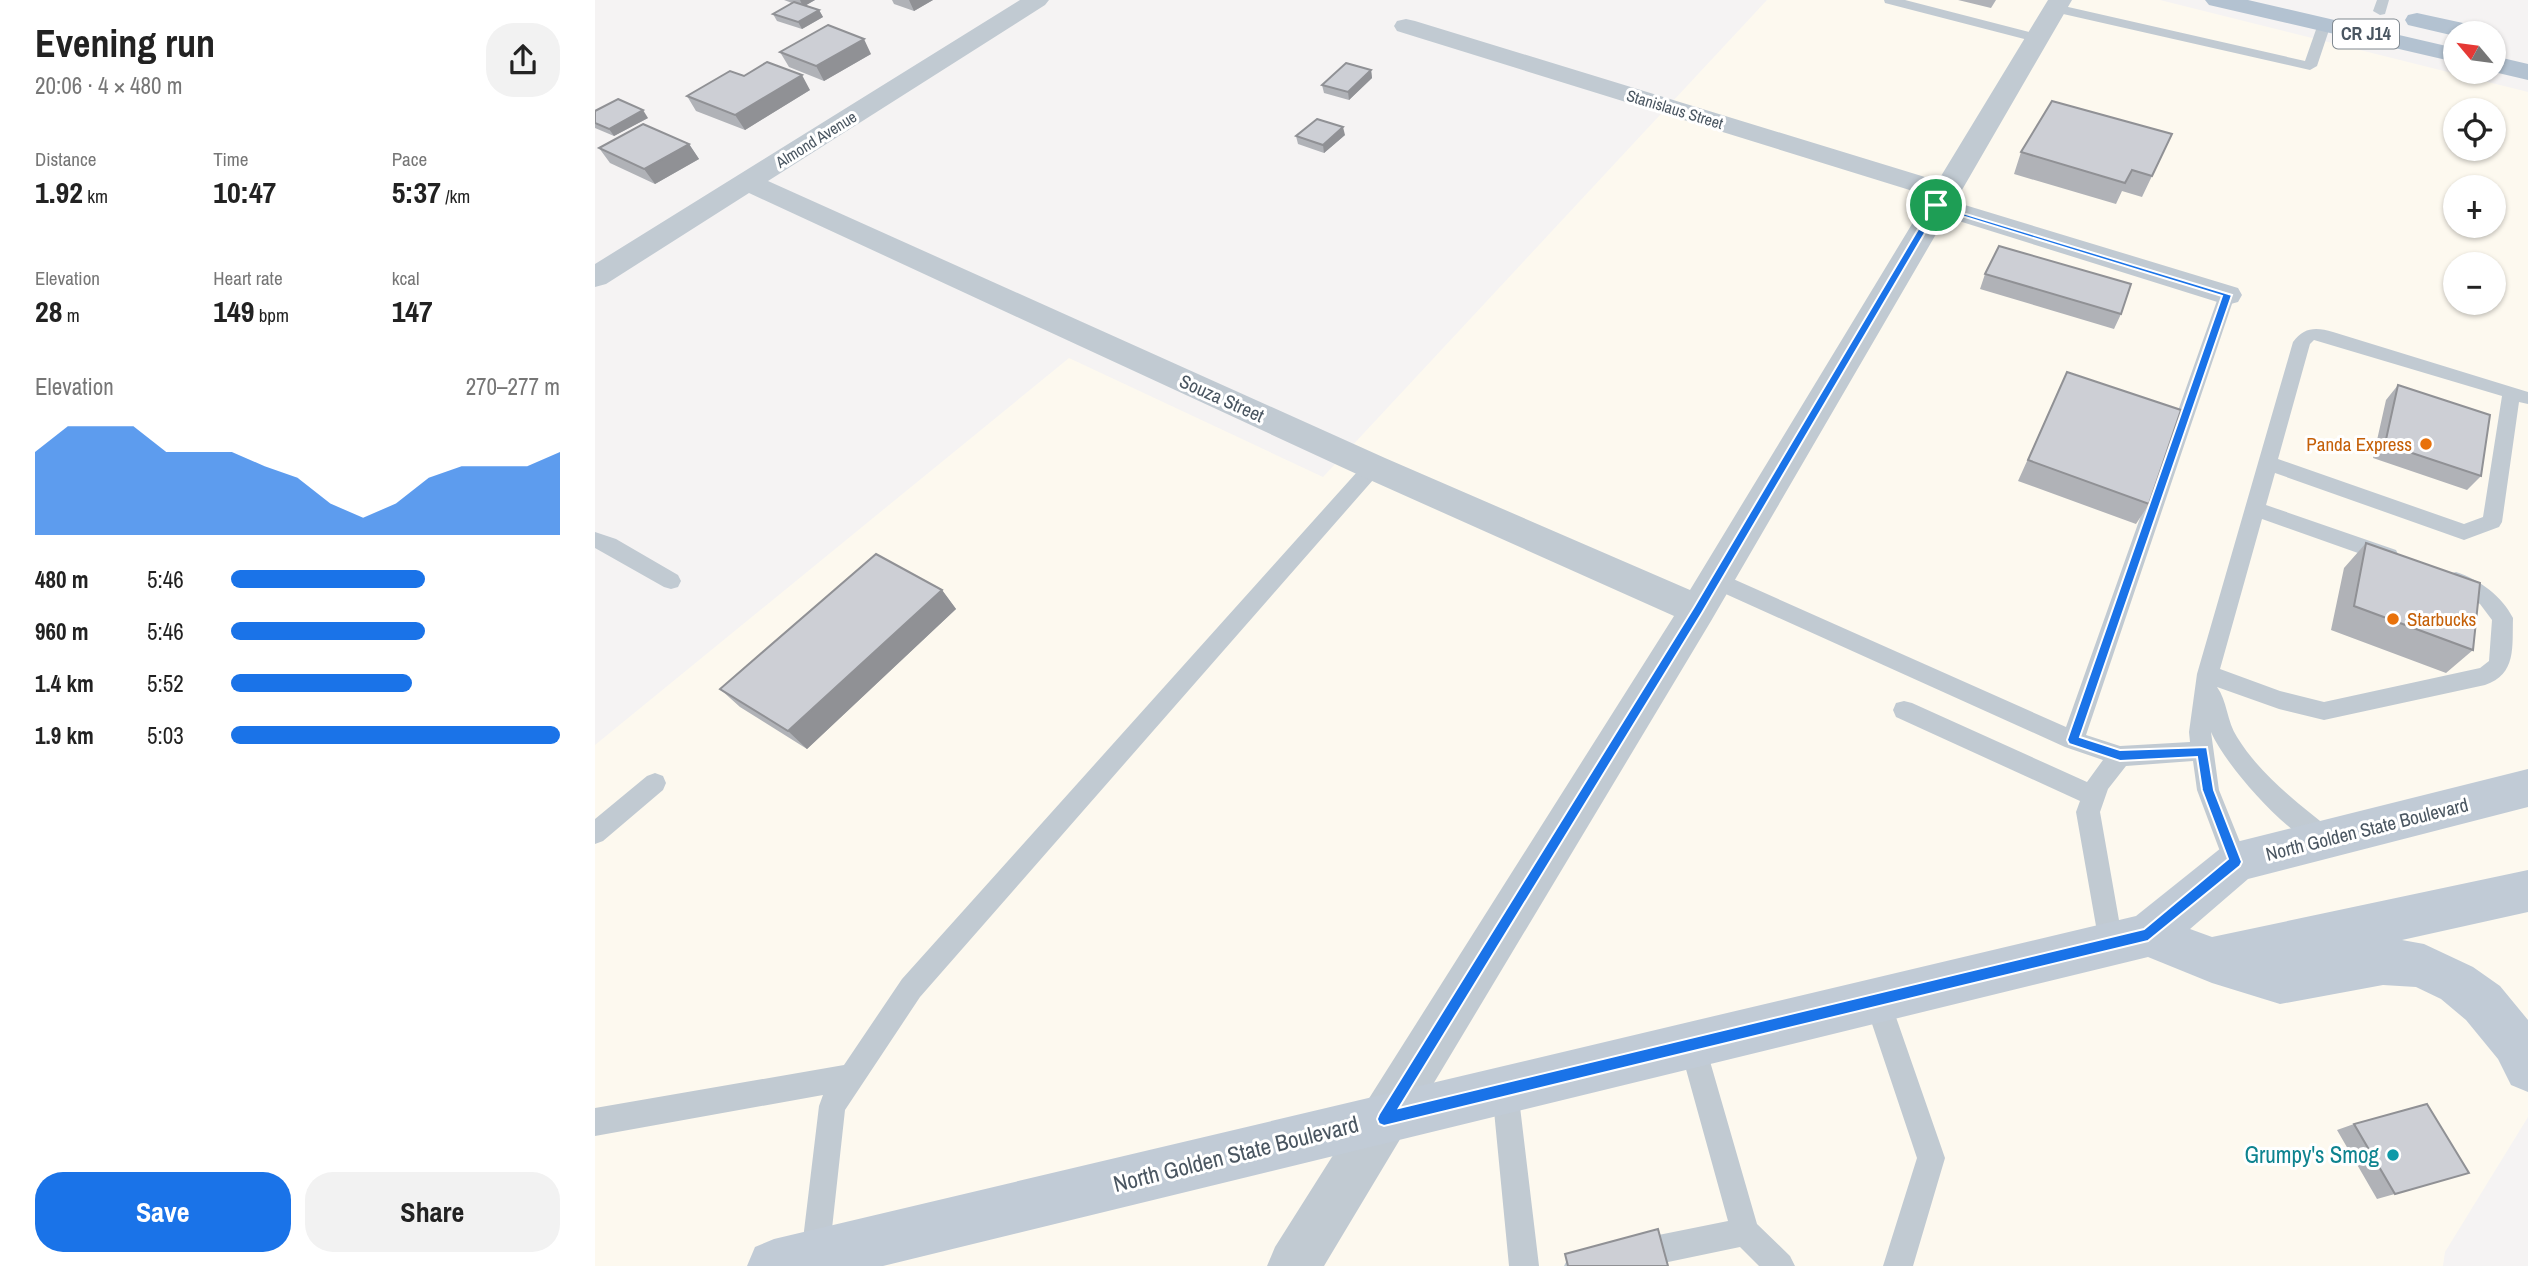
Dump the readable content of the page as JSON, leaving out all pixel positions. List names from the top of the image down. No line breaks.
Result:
{"streets":{"main road":["CR J14","North Golden State Boulevard"],"street":["Stanislaus Street","Almond Avenue","Souza Street"]},"crossings":[["Almond Avenue","Souza Street"]],"places":["Panda Express","Starbucks","Grumpy's Smog"],"north":"top left","page":{"heading":["Evening run","20:06 · 4 × 480 m"],"map_buttons":["+","−"],"stats":[["Distance","1.92 km"],["Time","10:47"],["Pace","5:37 /km"],["Elevation","28 m"],["Heart rate","149 bpm"],["kcal","147"]],"chart":["Elevation","270–277 m"],"list":[{"name":"480 m","note":"5:46"},{"name":"960 m","note":"5:46"},{"name":"1.4 km","note":"5:52"},{"name":"1.9 km","note":"5:03"}],"buttons":["Save","Share"]}}
